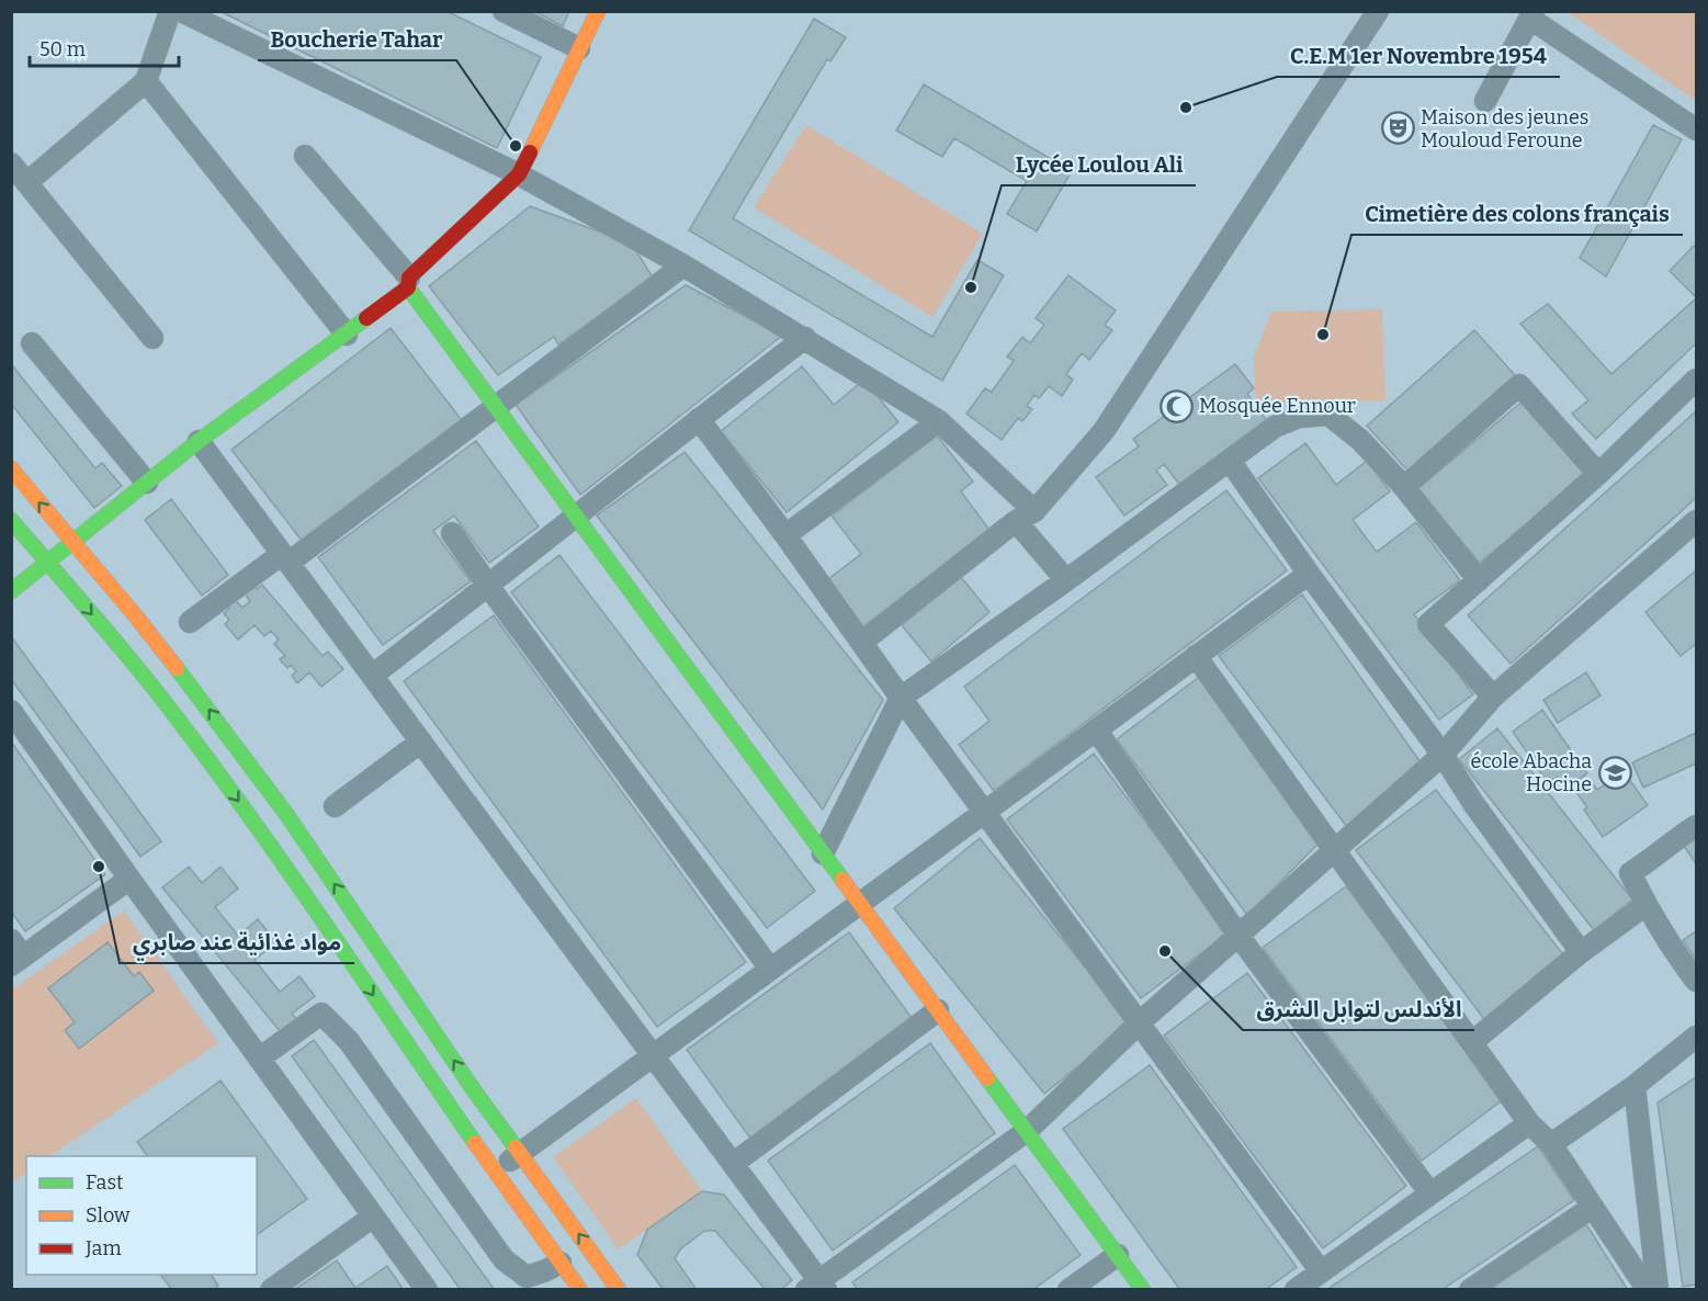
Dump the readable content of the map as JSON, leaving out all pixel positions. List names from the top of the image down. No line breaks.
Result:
{"places":{"other":["C.E.M 1er Novembre 1954","Boucherie Tahar","Lycée Loulou Ali","Cimetière des colons français","مواد غذائية عند صابري","الأندلس لتوابل الشرق"],"theatre":["Maison des jeunes Mouloud Feroune"],"mosque":["Mosquée Ennour"],"school or university":["école Abacha Hocine"]},"legend":["Fast","Slow","Jam"],"scale_bar":"50 m"}
